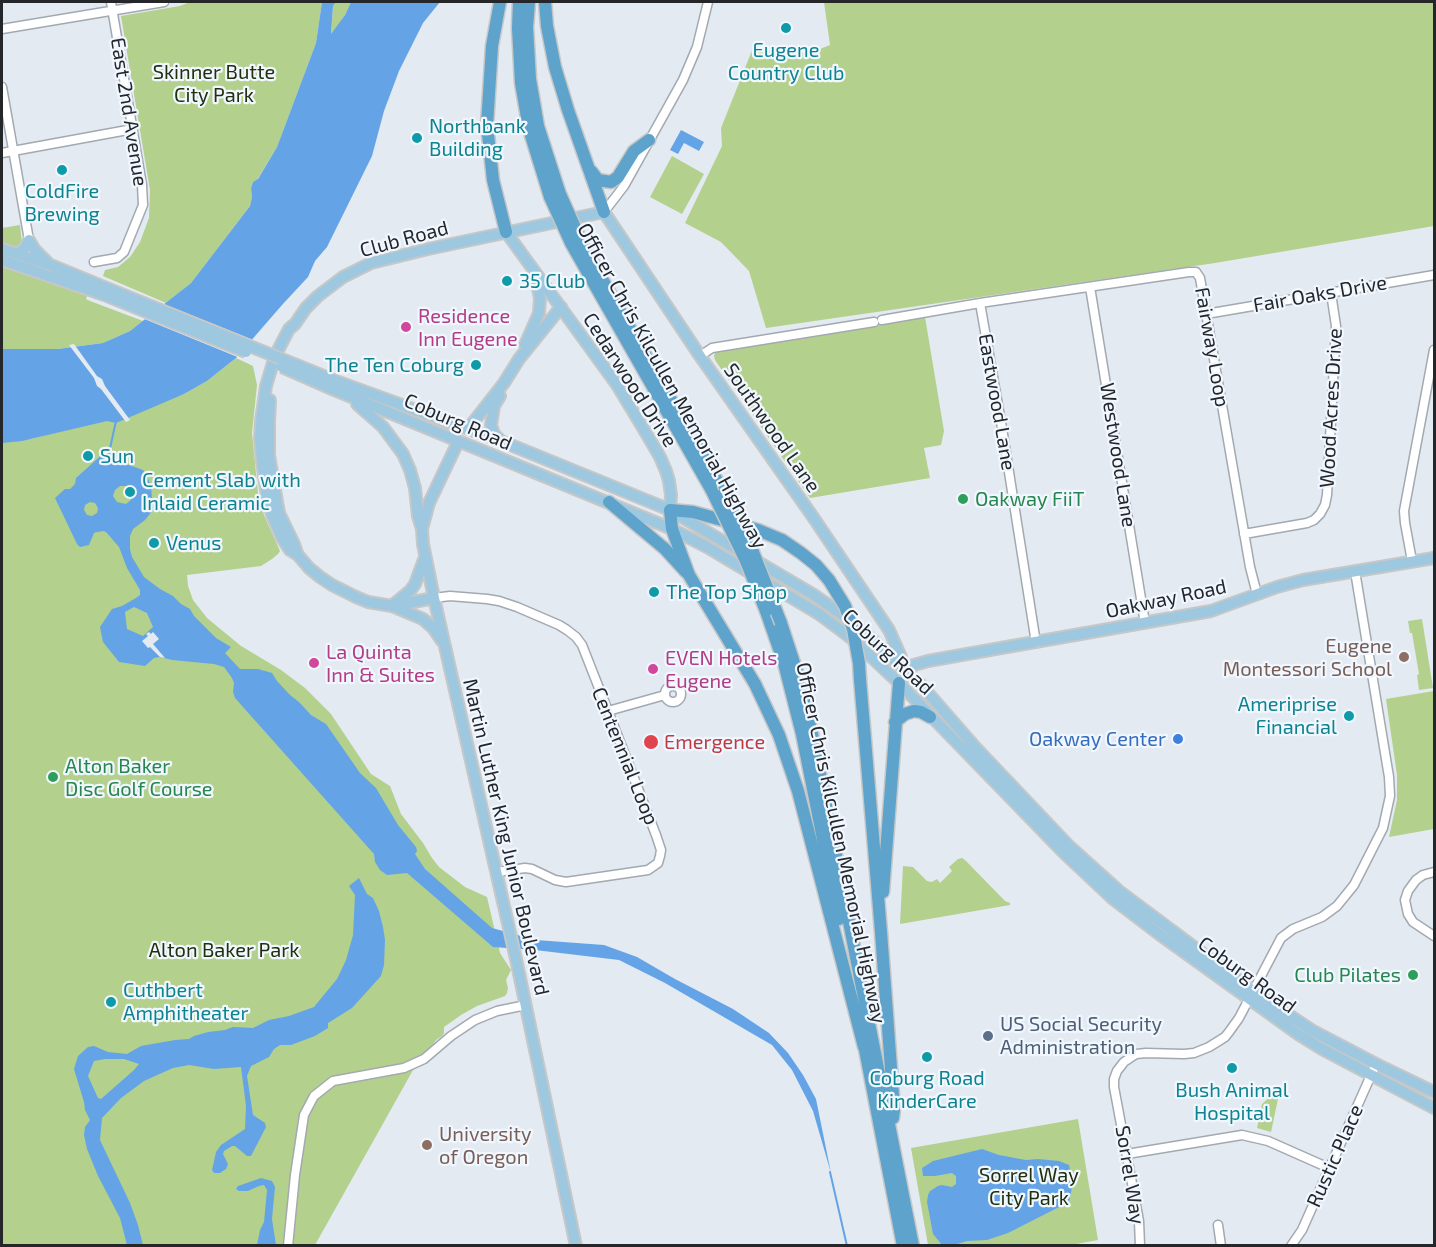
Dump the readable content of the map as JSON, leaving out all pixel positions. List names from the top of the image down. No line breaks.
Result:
{"streets":{"highway":["Officer Chris Kilcullen Memorial Highway"],"main road":["Club Road","Cedarwood Drive","Coburg Road","Southwood Lane","Oakway Road","Martin Luther King Junior Boulevard"],"street":["East 2nd Avenue","Fair Oaks Drive","Fairway Loop","Eastwood Lane","Wood Acres Drive","Westwood Lane","Centennial Loop","Rustic Place","Sorrel Way"]},"crossings":[["Club Road","Cedarwood Drive"],["Club Road","Southwood Lane"],["Club Road","Centennial Loop"],["Club Road","Martin Luther King Junior Boulevard"],["Fair Oaks Drive","Fairway Loop"],["Fair Oaks Drive","Wood Acres Drive"],["Fairway Loop","Eastwood Lane"],["Fairway Loop","Wood Acres Drive"],["Fairway Loop","Southwood Lane"],["Fairway Loop","Westwood Lane"],["Fairway Loop","Oakway Road"],["Cedarwood Drive","Coburg Road"],["Eastwood Lane","Oakway Road"],["Coburg Road","Southwood Lane"],["Coburg Road","Oakway Road"],["Coburg Road","Martin Luther King Junior Boulevard"],["Coburg Road","Rustic Place"],["Coburg Road","Sorrel Way"],["Southwood Lane","Oakway Road"],["Westwood Lane","Oakway Road"],["Oakway Road","Sorrel Way"],["Centennial Loop","Martin Luther King Junior Boulevard"]],"parks":["Skinner Butte City Park","Alton Baker Park","Sorrel Way City Park"],"places":["Eugene Country Club","Northbank Building","ColdFire Brewing","35 Club","Residence Inn Eugene","The Ten Coburg","Sun","Cement Slab with Inlaid Ceramic","Oakway FiiT","Venus","The Top Shop","Eugene Montessori School","La Quinta Inn & Suites","EVEN Hotels Eugene","Ameriprise Financial","Oakway Center","Emergence","Alton Baker Disc Golf Course","Club Pilates","Cuthbert Amphitheater","US Social Security Administration","Coburg Road KinderCare","Bush Animal Hospital","University of Oregon"]}
